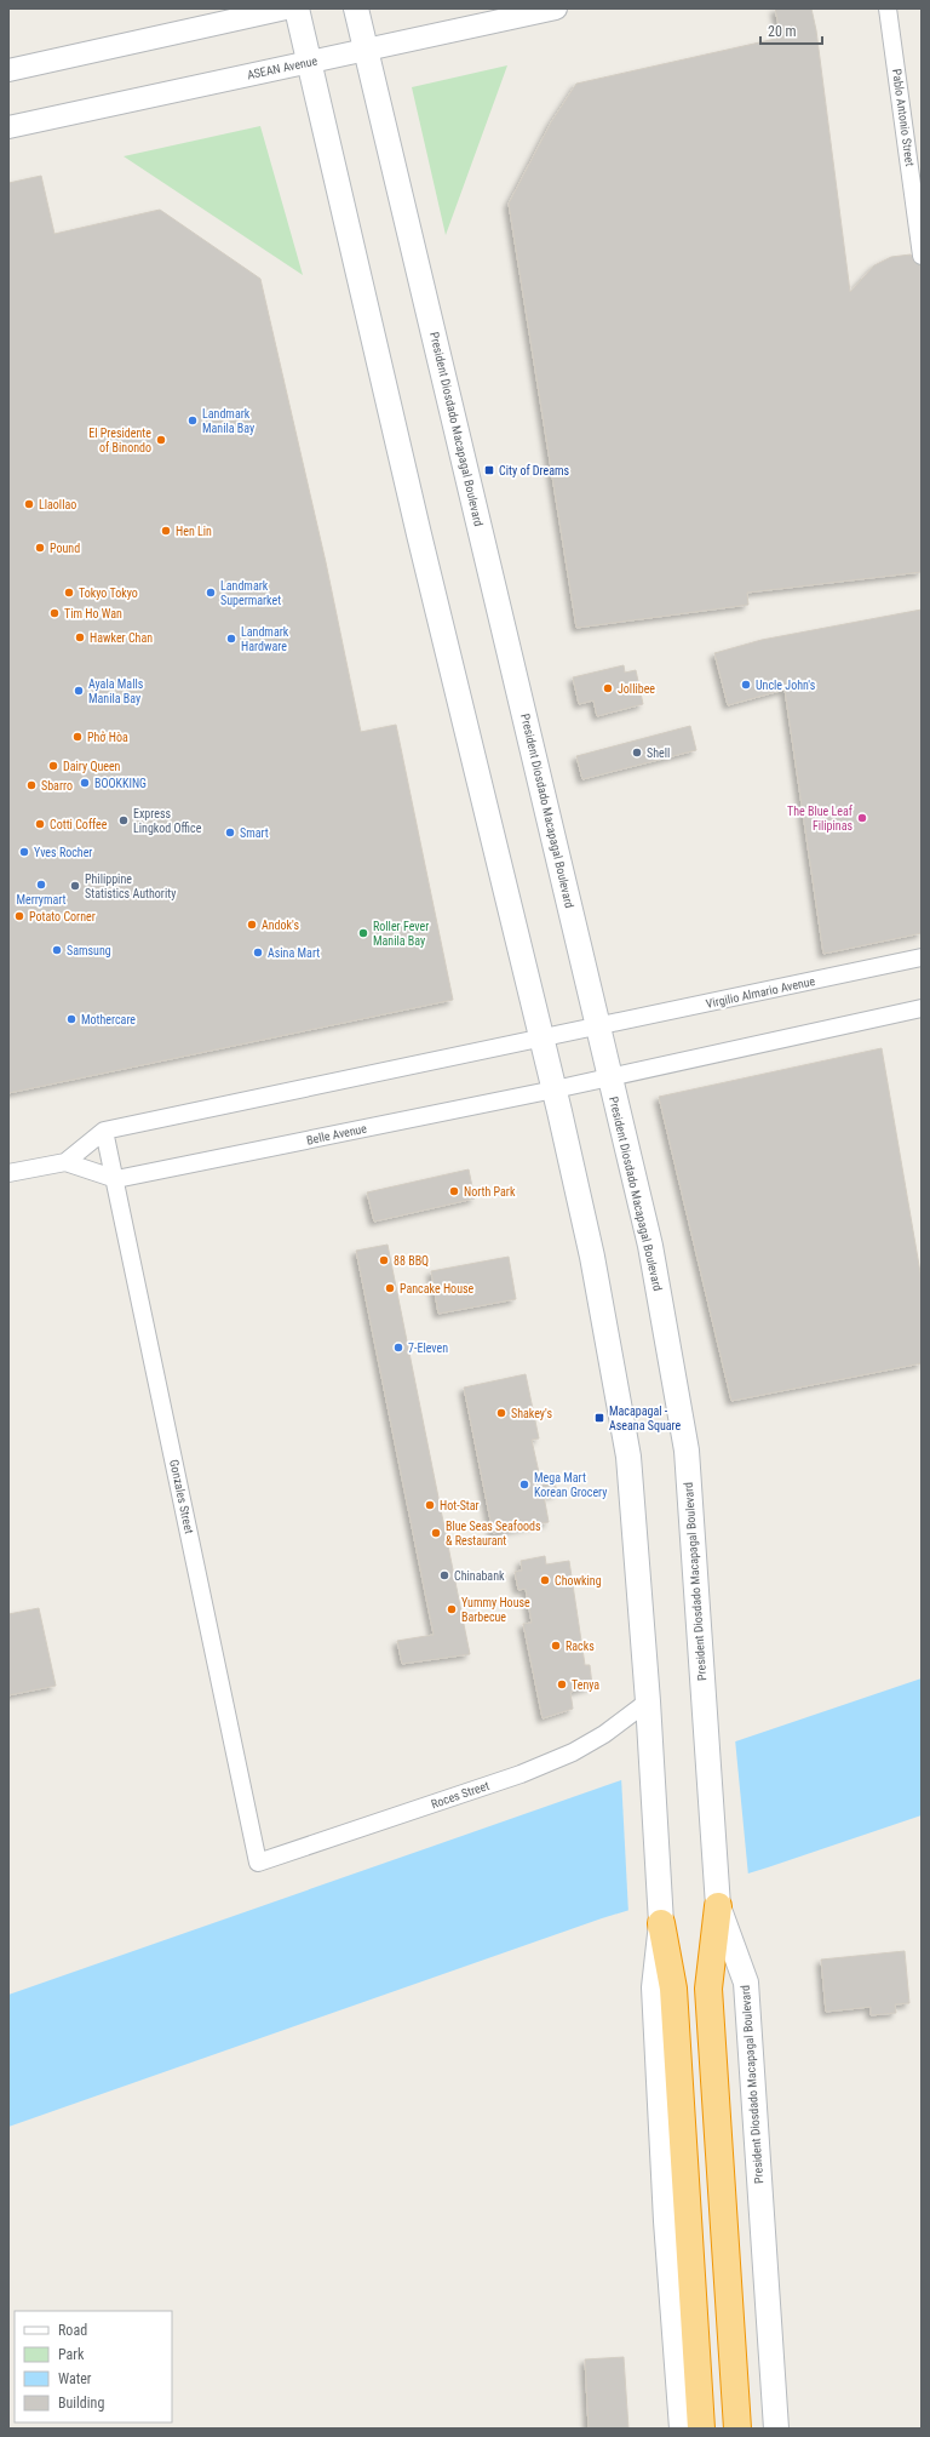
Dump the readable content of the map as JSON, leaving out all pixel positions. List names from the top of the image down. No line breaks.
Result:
{"streets":{"main road":["President Diosdado Macapagal Boulevard"],"street":["ASEAN Avenue","Pablo Antonio Street","Virgilio Almario Avenue","Belle Avenue","Gonzales Street","Roces Street"]},"crossings":[["ASEAN Avenue","President Diosdado Macapagal Boulevard"],["President Diosdado Macapagal Boulevard","Virgilio Almario Avenue"],["President Diosdado Macapagal Boulevard","Belle Avenue"],["Virgilio Almario Avenue","Belle Avenue"],["Belle Avenue","Gonzales Street"],["Gonzales Street","Roces Street"]],"places":{"other":["Landmark Manila Bay","El Presidente of Binondo","Llaollao","Hen Lin","Pound","Tokyo Tokyo","Landmark Supermarket","Tim Ho Wan","Hawker Chan","Landmark Hardware","Uncle John's","Jollibee","Ayala Malls Manila Bay","Phở Hòa","Shell","Dairy Queen","BOOKKING","Sbarro","The Blue Leaf Filipinas","Express Lingkod Office","Cotti Coffee","Smart","Yves Rocher","Merrymart","Philippine Statistics Authority","Potato Corner","Andok's","Roller Fever Manila Bay","Samsung","Asina Mart","Mothercare","North Park","88 BBQ","Pancake House","7-Eleven","Shakey's","Mega Mart Korean Grocery","Hot-Star","Blue Seas Seafoods & Restaurant","Chinabank","Chowking","Yummy House Barbecue","Racks","Tenya"],"transit":["City of Dreams","Macapagal - Aseana Square"]},"legend":["Road","Park","Water","Building"],"scale_bar":"20 m"}
